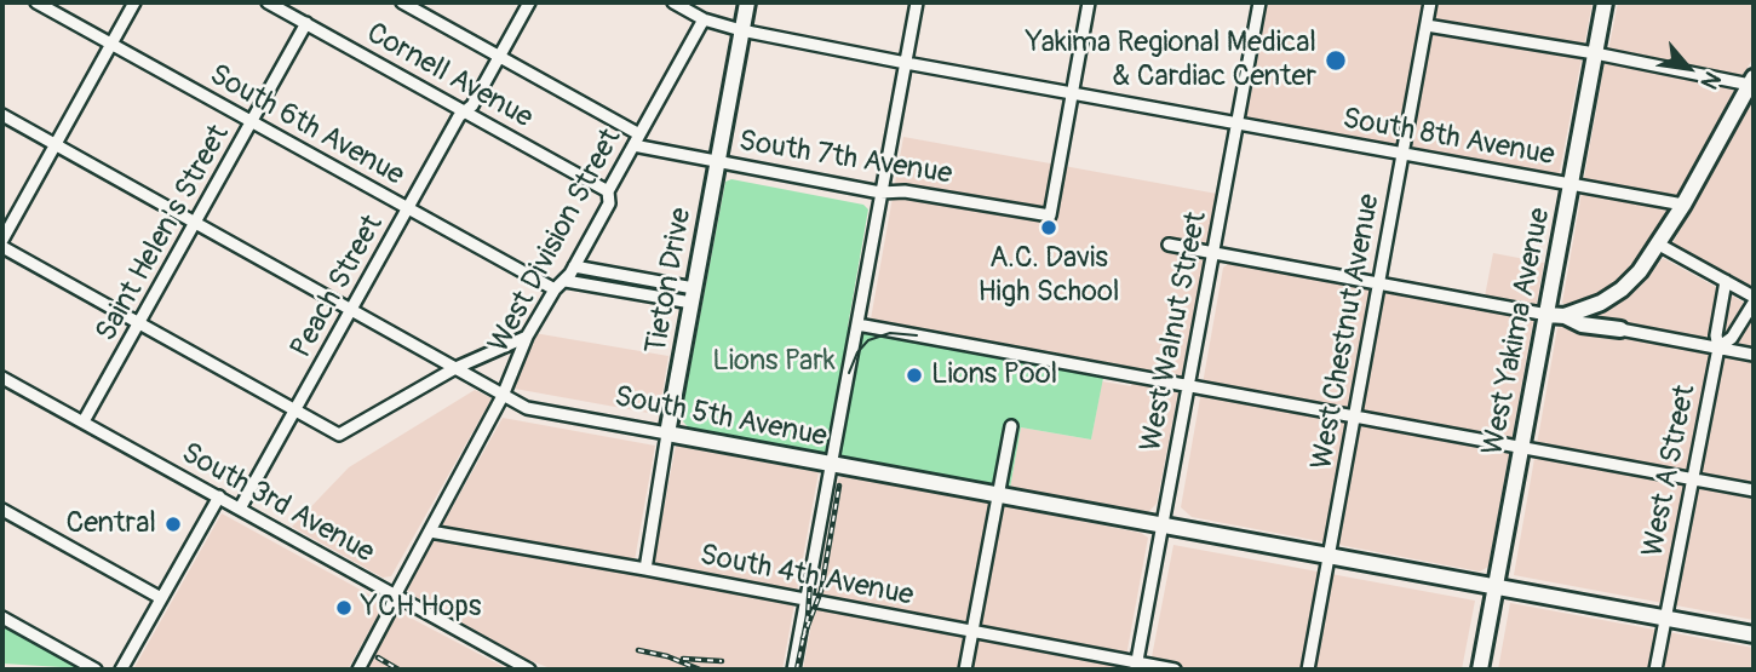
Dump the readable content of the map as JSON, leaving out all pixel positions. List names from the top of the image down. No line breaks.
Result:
{"streets":{"main road":["Tieton Drive","West Yakima Avenue","South 5th Avenue"],"street":["Cornell Avenue","South 6th Avenue","South 8th Avenue","South 7th Avenue","Saint Helen's Street","West Division Street","Peach Street","West Walnut Street","West Chestnut Avenue","West A Street","South 3rd Avenue","South 4th Avenue"]},"crossings":[["Cornell Avenue","Saint Helen's Street"],["Cornell Avenue","West Division Street"],["Cornell Avenue","Peach Street"],["South 6th Avenue","Saint Helen's Street"],["South 6th Avenue","West Division Street"],["South 6th Avenue","Peach Street"],["South 8th Avenue","South 7th Avenue"],["South 8th Avenue","West Division Street"],["South 8th Avenue","Tieton Drive"],["South 8th Avenue","West Walnut Street"],["South 8th Avenue","West Chestnut Avenue"],["South 8th Avenue","West Yakima Avenue"],["South 7th Avenue","West Division Street"],["South 7th Avenue","Tieton Drive"],["Saint Helen's Street","South 5th Avenue"],["Saint Helen's Street","South 3rd Avenue"],["West Division Street","South 5th Avenue"],["West Division Street","South 3rd Avenue"],["West Division Street","South 4th Avenue"],["Tieton Drive","South 5th Avenue"],["Tieton Drive","South 4th Avenue"],["Peach Street","South 5th Avenue"],["Peach Street","South 3rd Avenue"],["West Walnut Street","South 5th Avenue"],["West Walnut Street","South 4th Avenue"],["West Chestnut Avenue","South 5th Avenue"],["West Yakima Avenue","South 5th Avenue"],["South 5th Avenue","West A Street"]],"parks":["Lions Park"],"places":["Yakima Regional Medical & Cardiac Center","A.C. Davis High School","Lions Pool","Central","YCH Hops"],"north":"bottom right"}
